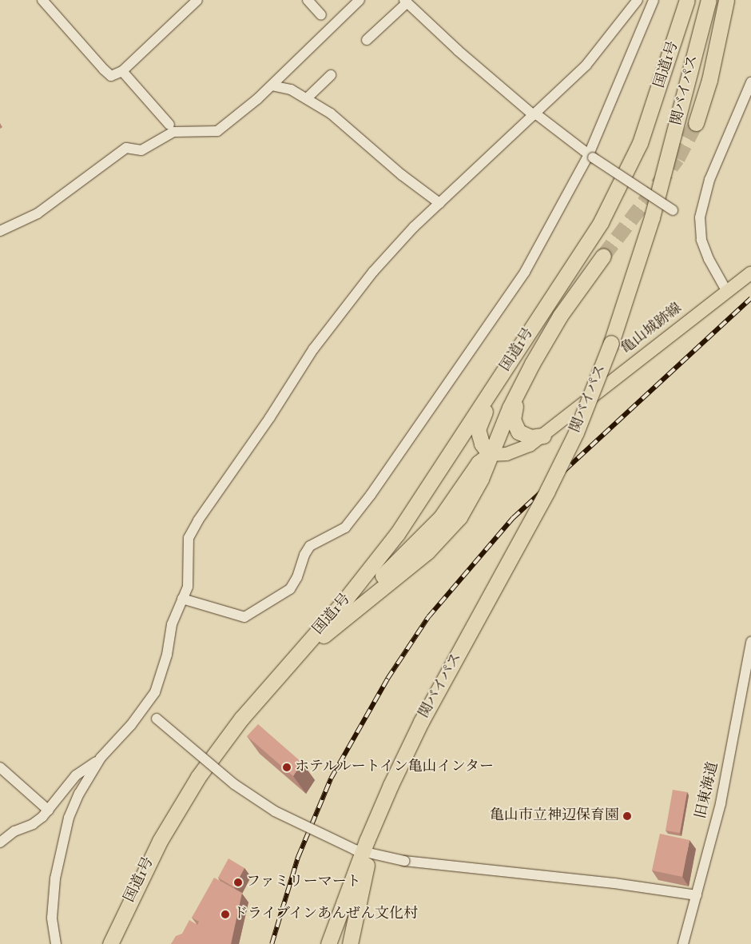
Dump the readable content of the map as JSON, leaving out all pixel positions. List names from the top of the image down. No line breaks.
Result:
{"streets":{"highway":["国道1号","関バイパス"],"main road":["亀山城跡線"],"street":["旧東海道"]},"crossings":[["国道1号","亀山城跡線"]],"places":["ホテルルートイン亀山インター","亀山市立神辺保育園","ファミリーマート","ドライブインあんぜん文化村"]}
